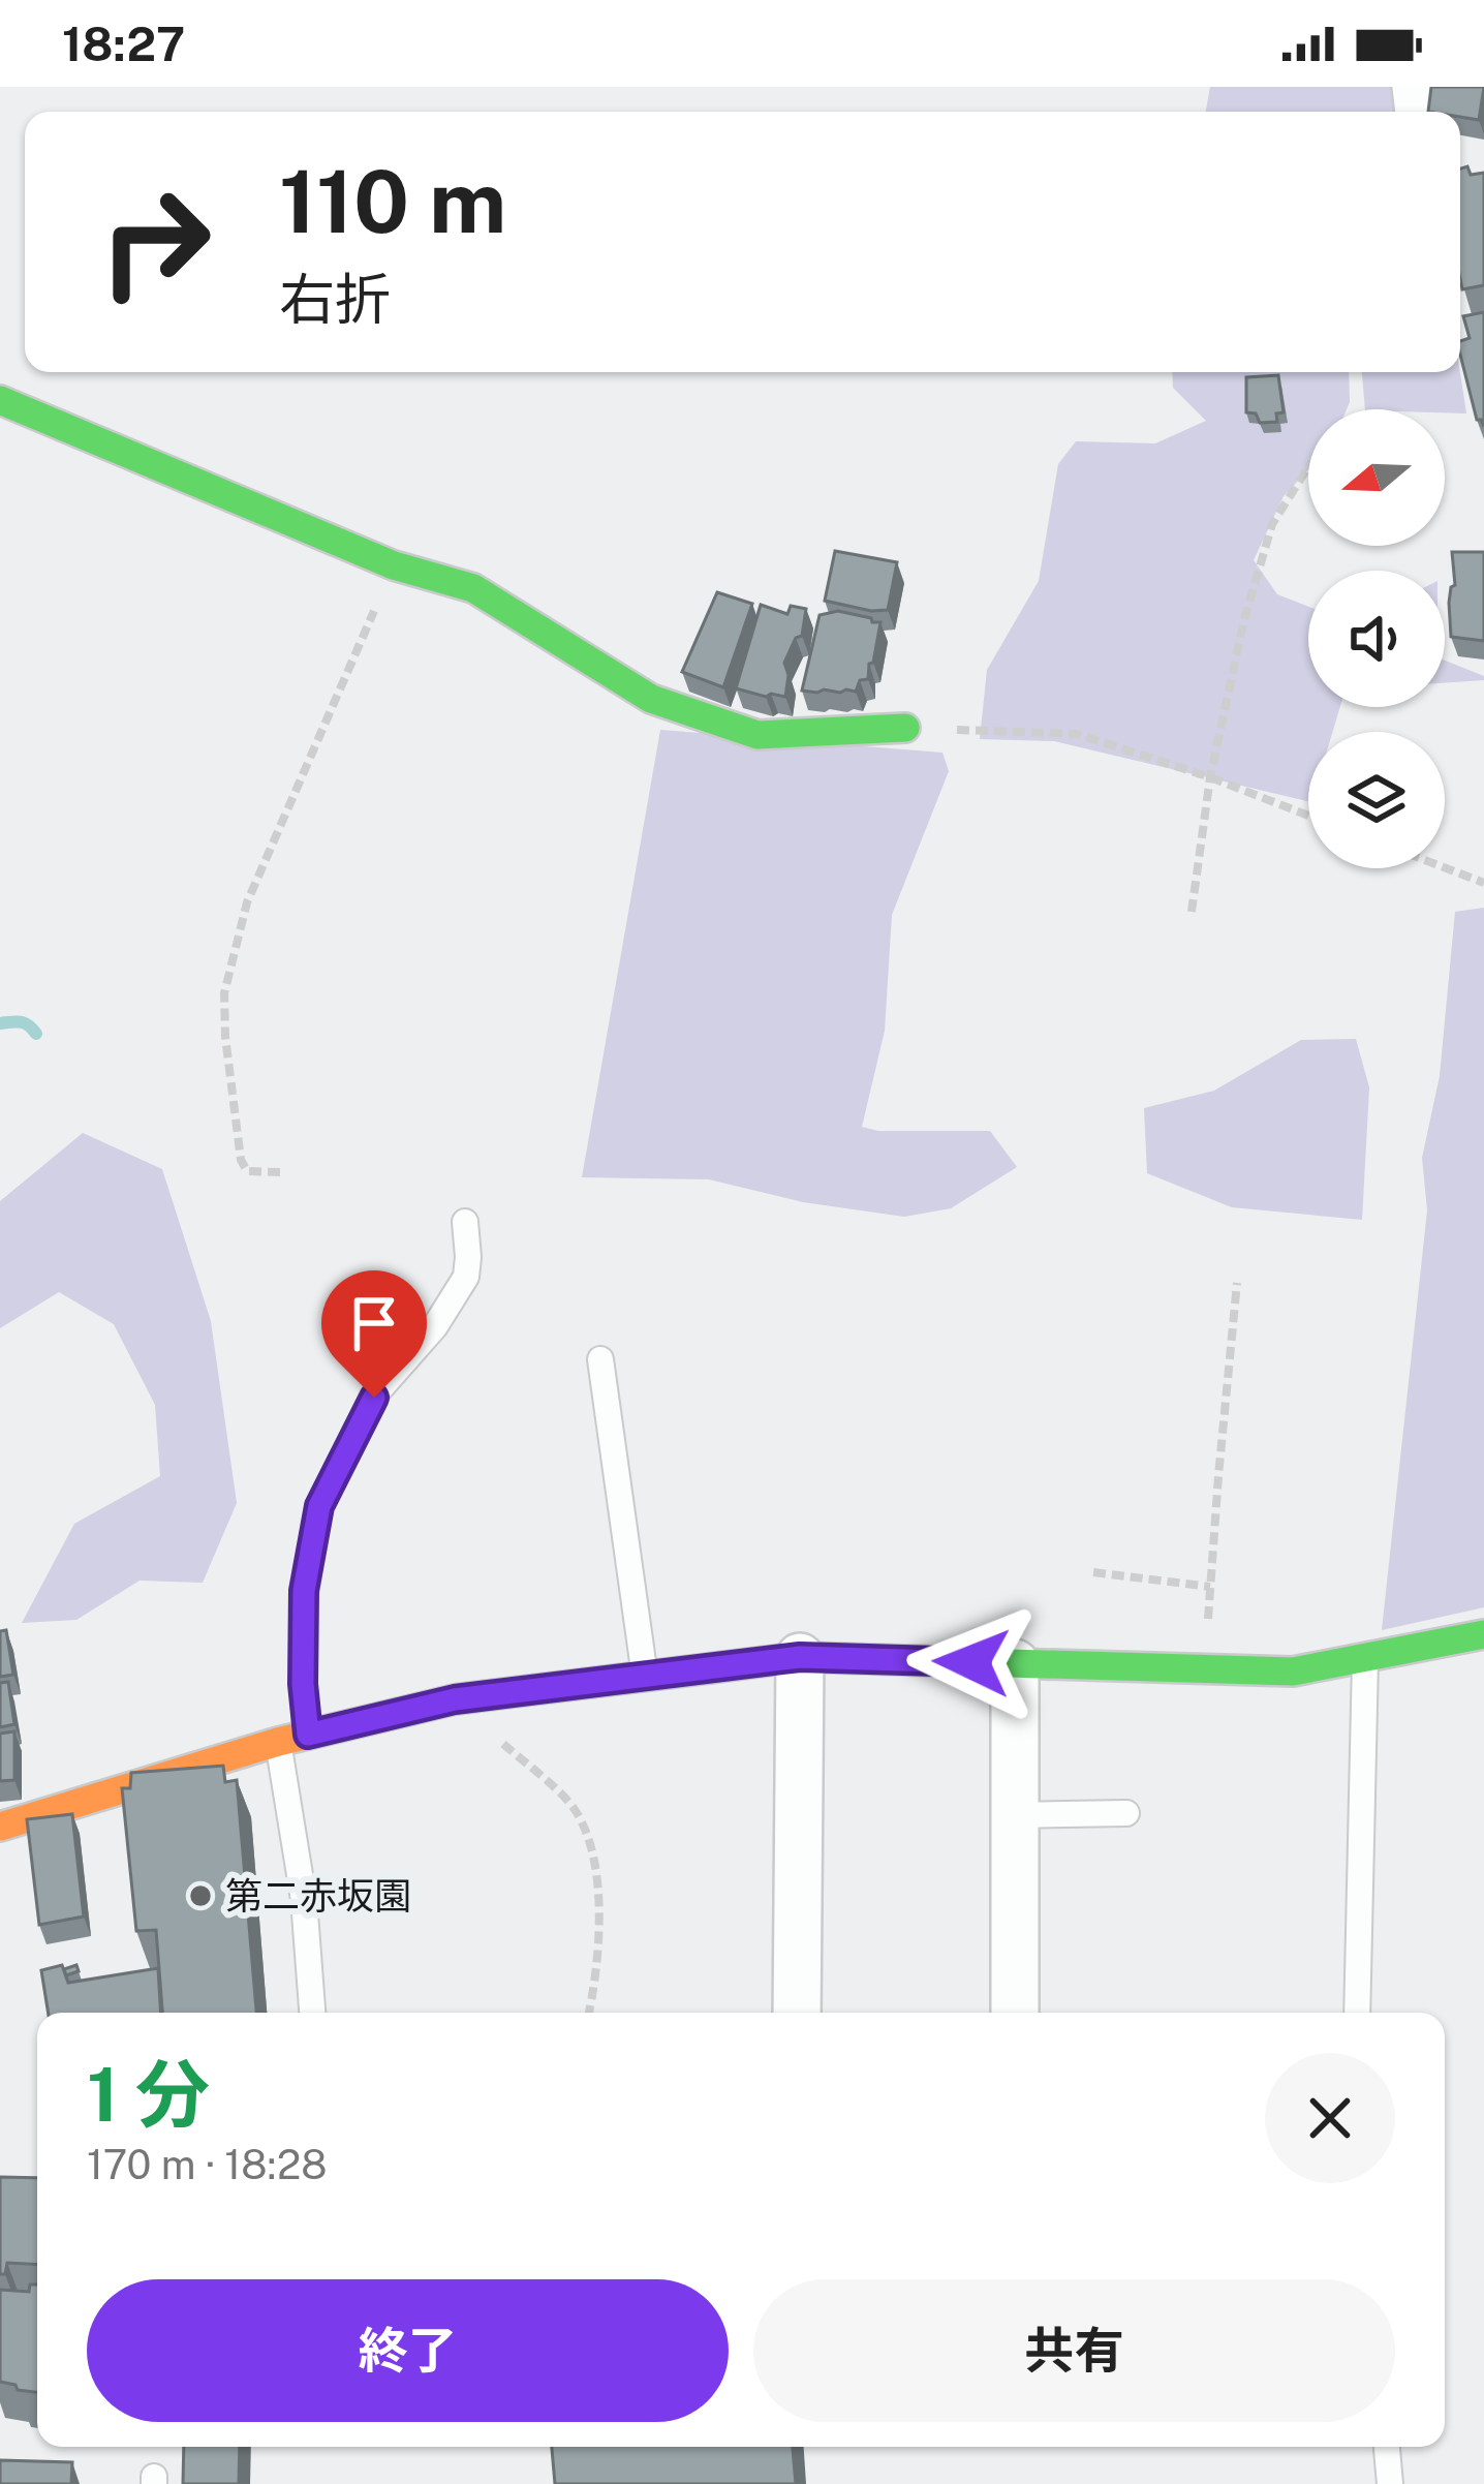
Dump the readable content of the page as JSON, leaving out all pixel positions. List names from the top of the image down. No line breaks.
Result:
{"places":["第二赤坂園"],"north":"left","page":{"status":"18:27","turn":["110 m","右折"],"heading":["1 分","170 m · 18:28"],"buttons":["終了","共有"]}}
